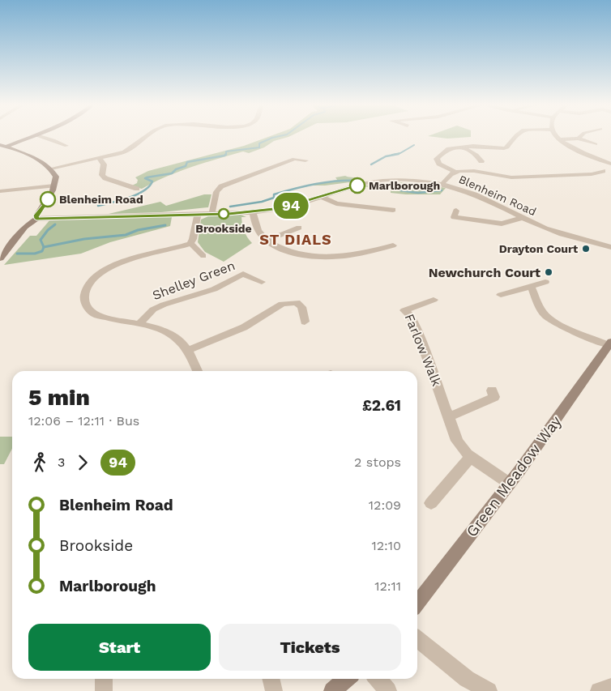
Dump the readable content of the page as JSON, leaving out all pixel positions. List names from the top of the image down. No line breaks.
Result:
{"streets":{"street":["Blenheim Road","Shelley Green","Farlow Walk","Green Meadow Way"]},"crossings":[["Farlow Walk","Green Meadow Way"]],"districts":["ST DIALS"],"places":["Marlborough","Blenheim Road","Brookside","Drayton Court","Newchurch Court"],"lines":["bus line 94"],"page":{"on_map":"94","heading":["5 min","12:06 – 12:11 · Bus","£2.61"],"legs":["3","94","2 stops"],"list":[{"name":"Blenheim Road","value":"12:09"},{"name":"Brookside","value":"12:10"},{"name":"Marlborough","value":"12:11"}],"buttons":["Start","Tickets"]}}
